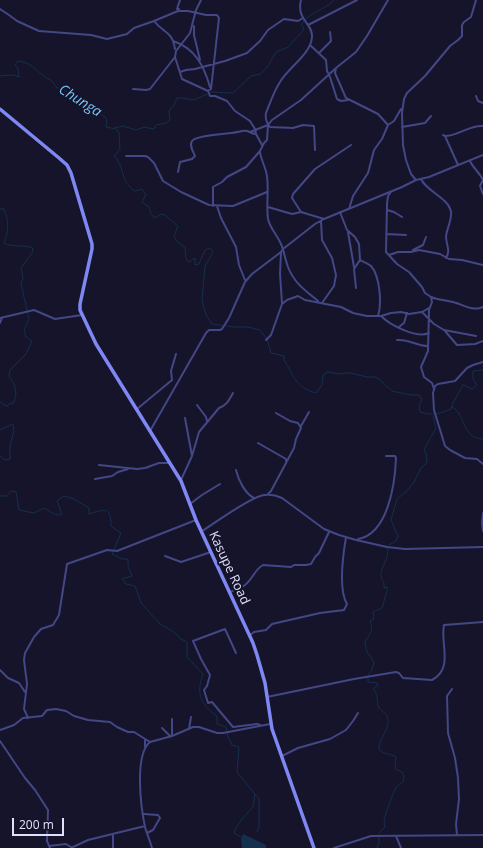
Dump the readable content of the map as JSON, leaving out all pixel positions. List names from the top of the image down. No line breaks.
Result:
{"streets":{"street":["Kasupe Road"]},"water":["Chunga"],"scale_bar":"200 m"}
